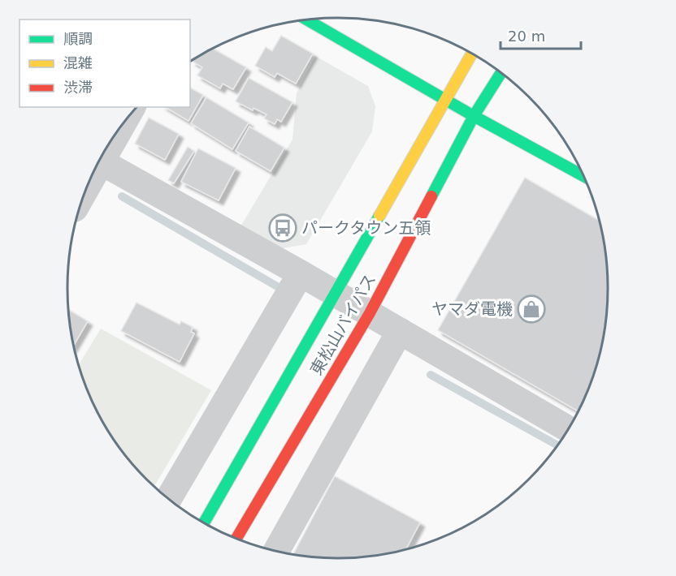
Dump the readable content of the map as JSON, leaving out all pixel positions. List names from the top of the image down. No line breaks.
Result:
{"streets":{"main road":["東松山バイパス"]},"places":{"bus stop":["パークタウン五領"],"shop":["ヤマダ電機"]},"legend":["順調","混雑","渋滞"],"scale_bar":"20 m"}
